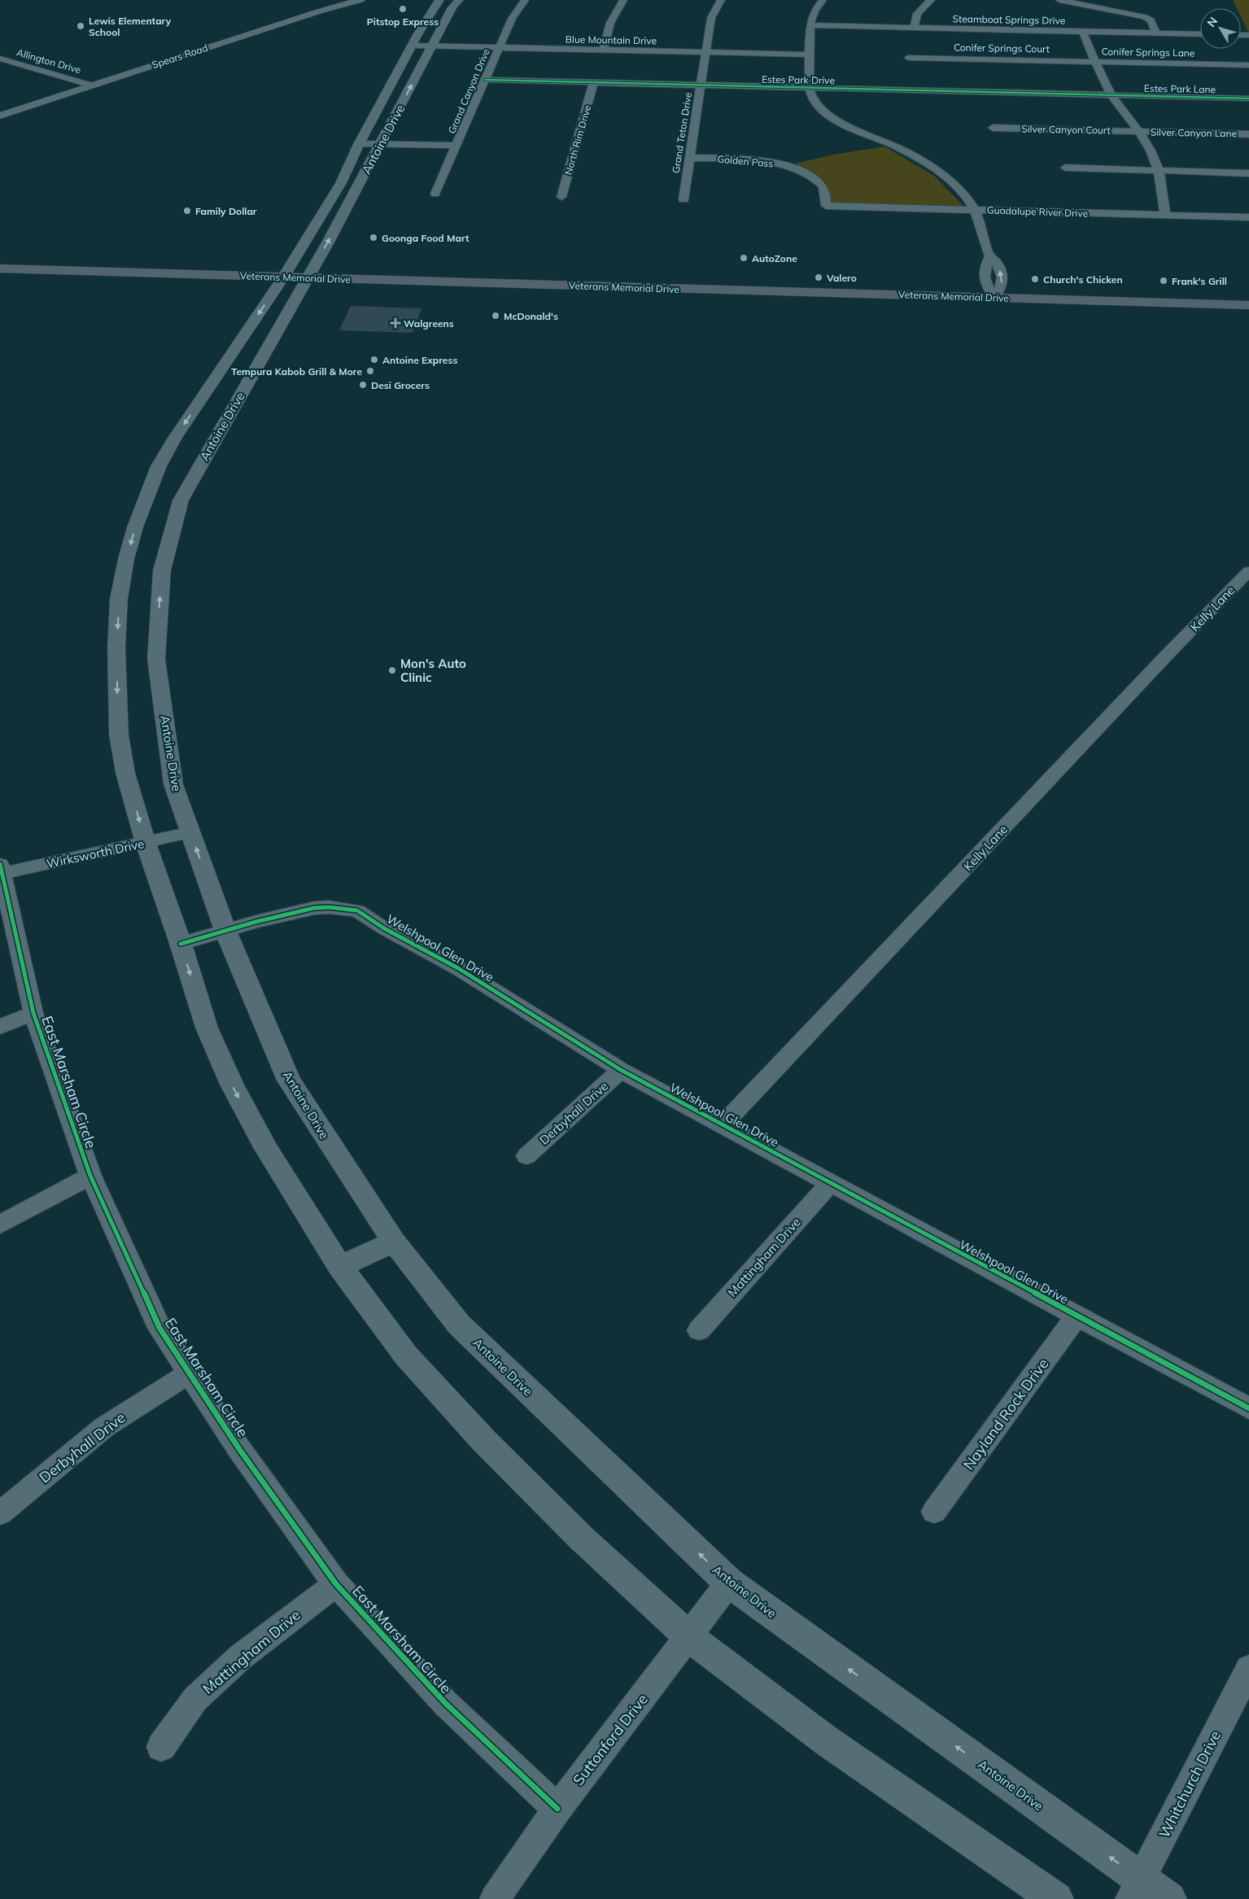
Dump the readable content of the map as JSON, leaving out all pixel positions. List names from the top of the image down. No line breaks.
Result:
{"streets":{"main road":["Spears Road","Antoine Drive","Veterans Memorial Drive"],"street":["Steamboat Springs Drive","Blue Mountain Drive","Conifer Springs Court","Conifer Springs Lane","Allington Drive","Estes Park Drive","Estes Park Lane","Grand Canyon Drive","Silver Canyon Court","Grand Teton Drive","Silver Canyon Lane","North Rim Drive","Golden Pass","Guadalupe River Drive","Kelly Lane","Wirksworth Drive","Welshpool Glen Drive","East Marsham Circle","Derbyhall Drive","Mattingham Drive","Nayland Rock Drive","Suttonford Drive","Whitchurch Drive"]},"crossings":[["Blue Mountain Drive","Grand Canyon Drive"],["Blue Mountain Drive","Grand Teton Drive"],["Blue Mountain Drive","Antoine Drive"],["Conifer Springs Court","Conifer Springs Lane"],["Spears Road","Allington Drive"],["Estes Park Drive","Estes Park Lane"],["Estes Park Drive","Grand Canyon Drive"],["Estes Park Drive","Grand Teton Drive"],["Estes Park Drive","North Rim Drive"],["Silver Canyon Court","Silver Canyon Lane"],["Grand Teton Drive","Golden Pass"],["Antoine Drive","Veterans Memorial Drive"],["Antoine Drive","Wirksworth Drive"],["Antoine Drive","Welshpool Glen Drive"],["Antoine Drive","Suttonford Drive"],["Antoine Drive","Whitchurch Drive"],["Golden Pass","Guadalupe River Drive"],["Kelly Lane","Welshpool Glen Drive"],["Wirksworth Drive","East Marsham Circle"],["Welshpool Glen Drive","Derbyhall Drive"],["Welshpool Glen Drive","Mattingham Drive"],["Welshpool Glen Drive","Nayland Rock Drive"],["East Marsham Circle","Derbyhall Drive"],["East Marsham Circle","Mattingham Drive"],["East Marsham Circle","Suttonford Drive"]],"places":{"other":["Pitstop Express","Lewis Elementary School","Family Dollar","Goonga Food Mart","AutoZone","Valero","Church's Chicken","Frank's Grill","McDonald's","Antoine Express","Tempura Kabob Grill & More","Desi Grocers","Mon's Auto Clinic"],"health":["Walgreens"]},"north":"top left"}
